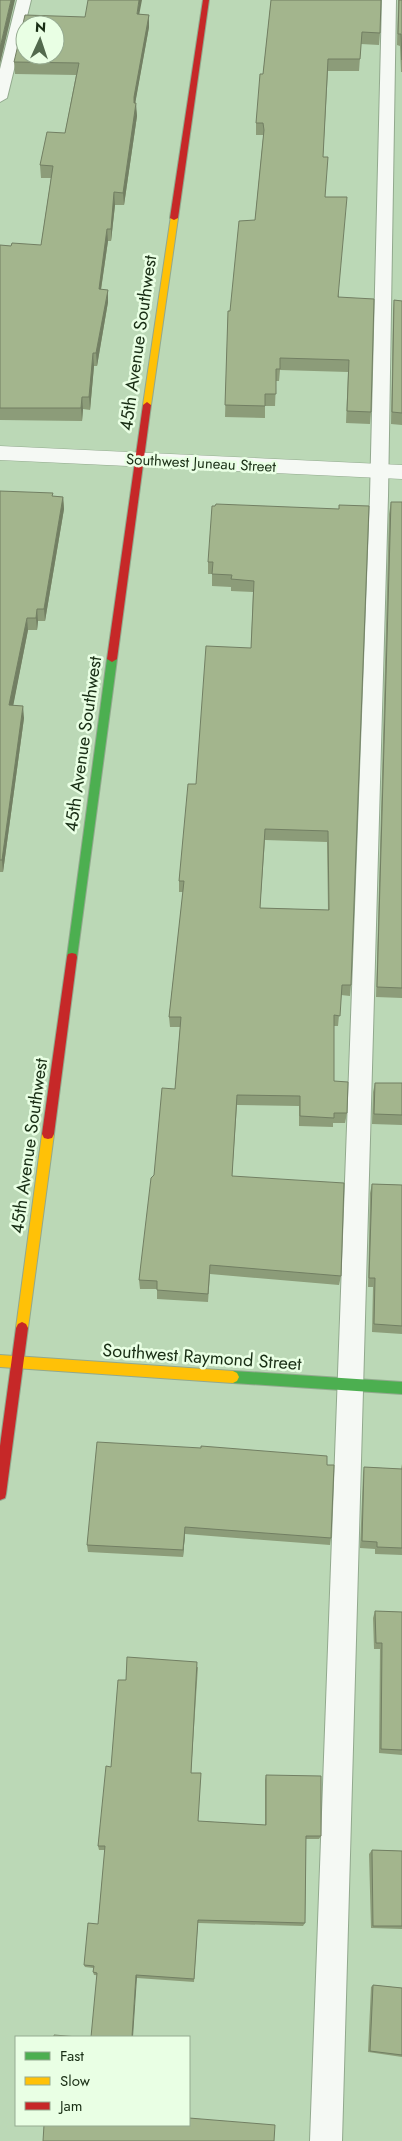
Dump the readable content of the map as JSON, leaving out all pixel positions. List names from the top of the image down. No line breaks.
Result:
{"streets":{"street":["45th Avenue Southwest","Southwest Juneau Street","Southwest Raymond Street"]},"crossings":[["45th Avenue Southwest","Southwest Juneau Street"],["45th Avenue Southwest","Southwest Raymond Street"]],"legend":["Fast","Slow","Jam"],"north":"top"}
